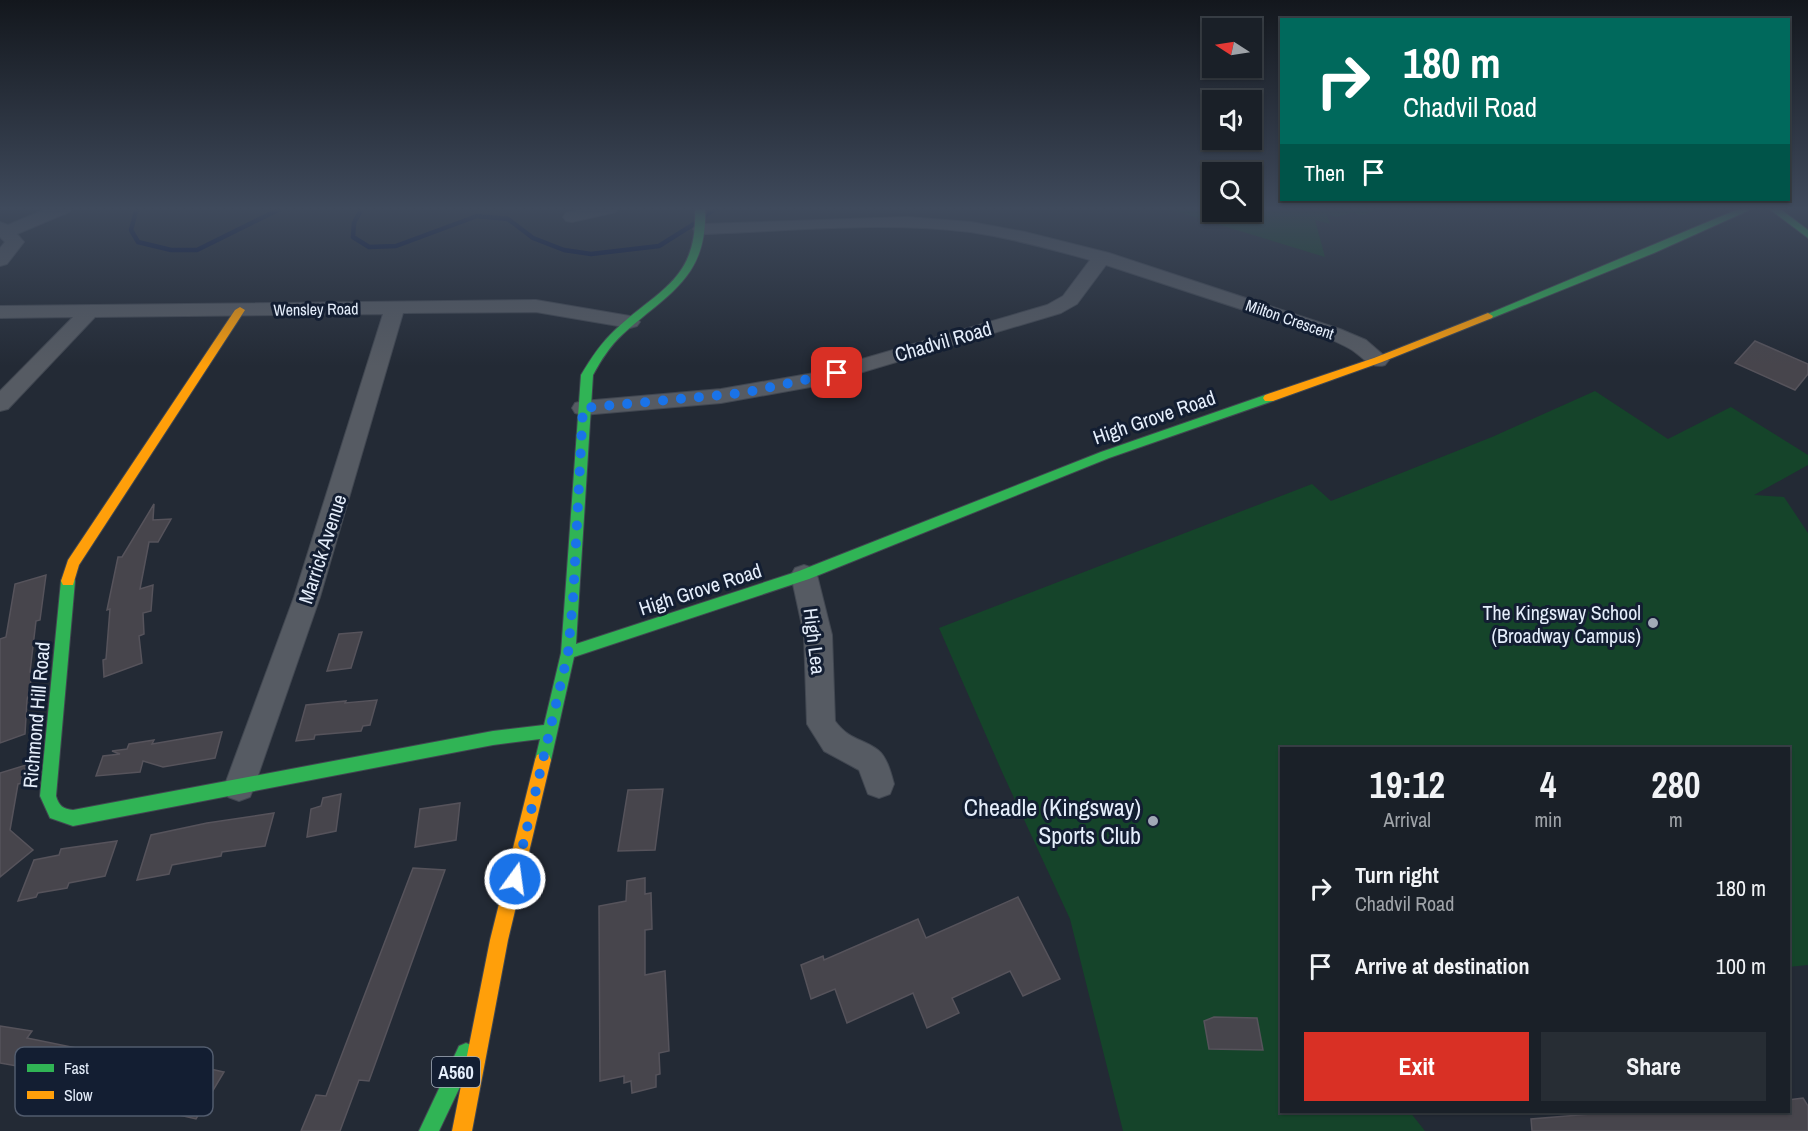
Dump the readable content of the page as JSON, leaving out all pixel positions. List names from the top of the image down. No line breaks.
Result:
{"streets":{"street":["Wensley Road","Milton Crescent","Chadvil Road","High Grove Road","Marrick Avenue","High Lea","Richmond Hill Road","A560"]},"crossings":[["Wensley Road","Marrick Avenue"],["Wensley Road","Richmond Hill Road"],["Wensley Road","A560"],["Milton Crescent","High Grove Road"],["Chadvil Road","A560"],["High Grove Road","High Lea"],["High Grove Road","A560"],["Marrick Avenue","Richmond Hill Road"],["Richmond Hill Road","A560"]],"places":["The Kingsway School (Broadway Campus)","Cheadle (Kingsway) Sports Club"],"legend":["Fast","Slow"],"north":"left","page":{"turn":["180 m","Chadvil Road"],"then":"Then","eta":["19:12","Arrival","4","min","280","m"],"list":[{"name":"Turn right","note":"Chadvil Road","value":"180 m"},{"name":"Arrive at destination","value":"100 m"}],"buttons":["Exit","Share"]}}
